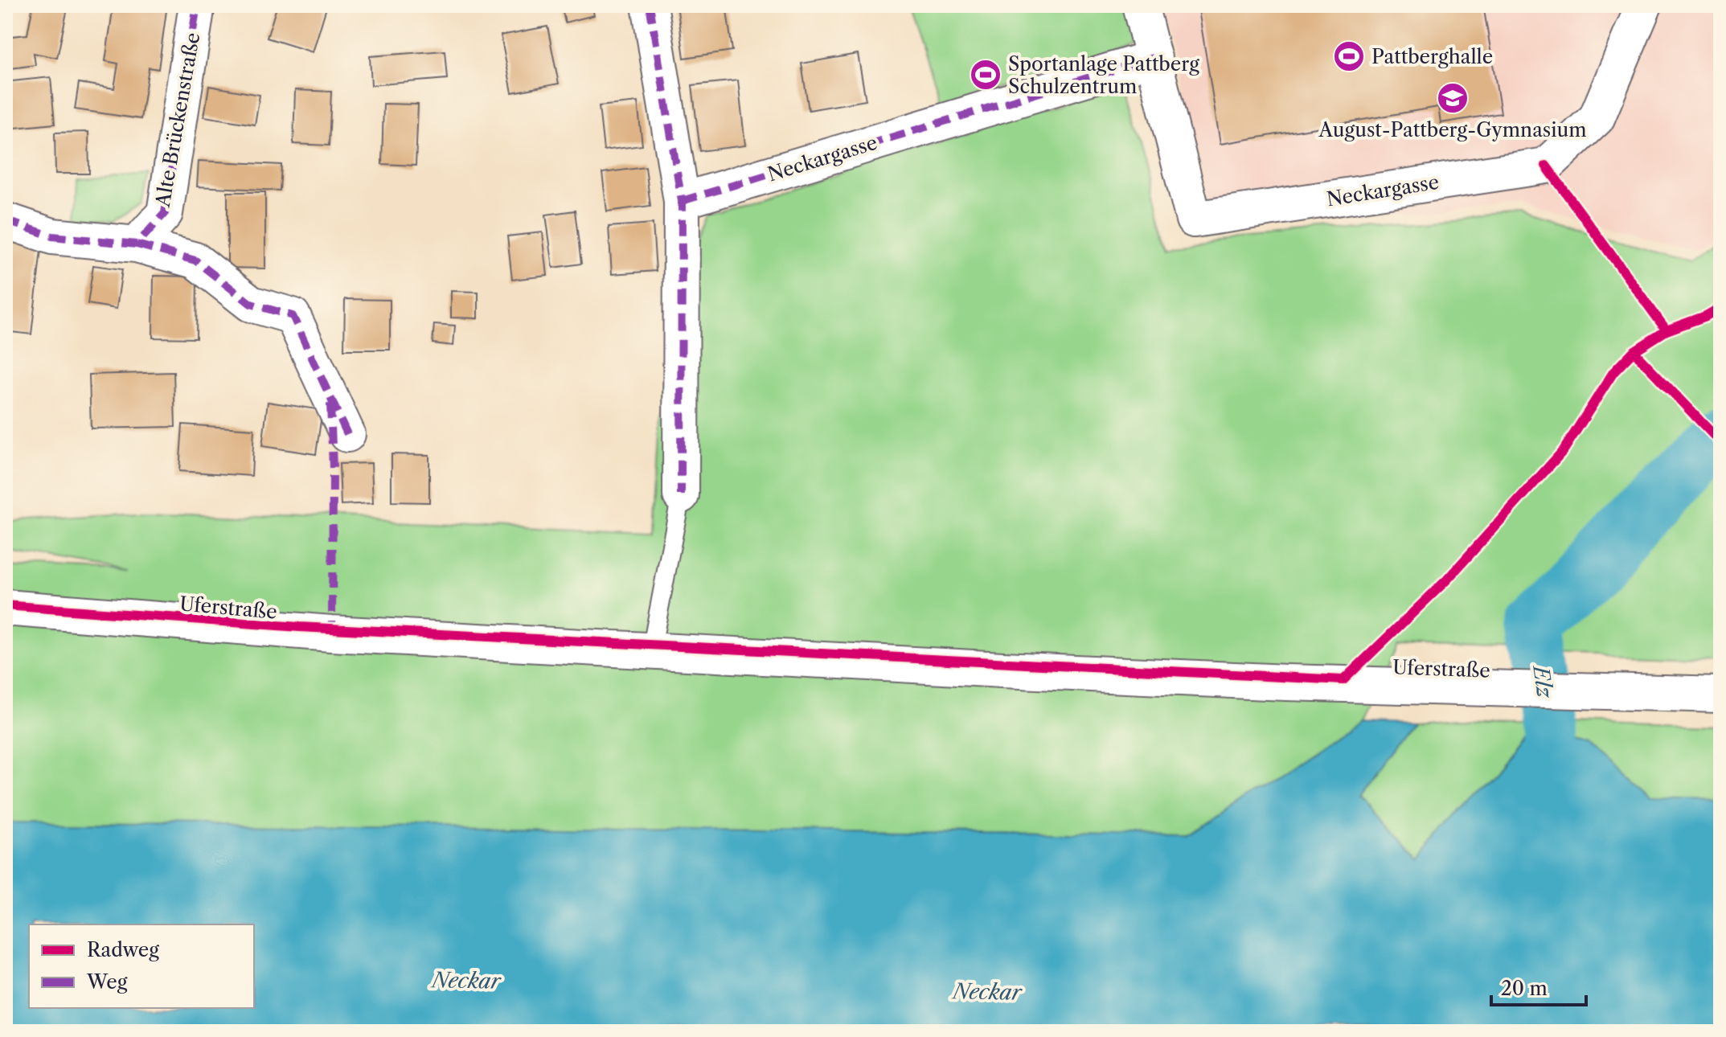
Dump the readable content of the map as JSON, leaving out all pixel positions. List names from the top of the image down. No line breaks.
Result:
{"streets":{"street":["Alte Brückenstraße","Neckargasse","Uferstraße"]},"water":["Elz","Neckar"],"places":{"sports":["Pattberghalle","Sportanlage Pattberg Schulzentrum"],"school or university":["August-Pattberg-Gymnasium"]},"legend":["Radweg","Weg"],"scale_bar":"20 m"}
